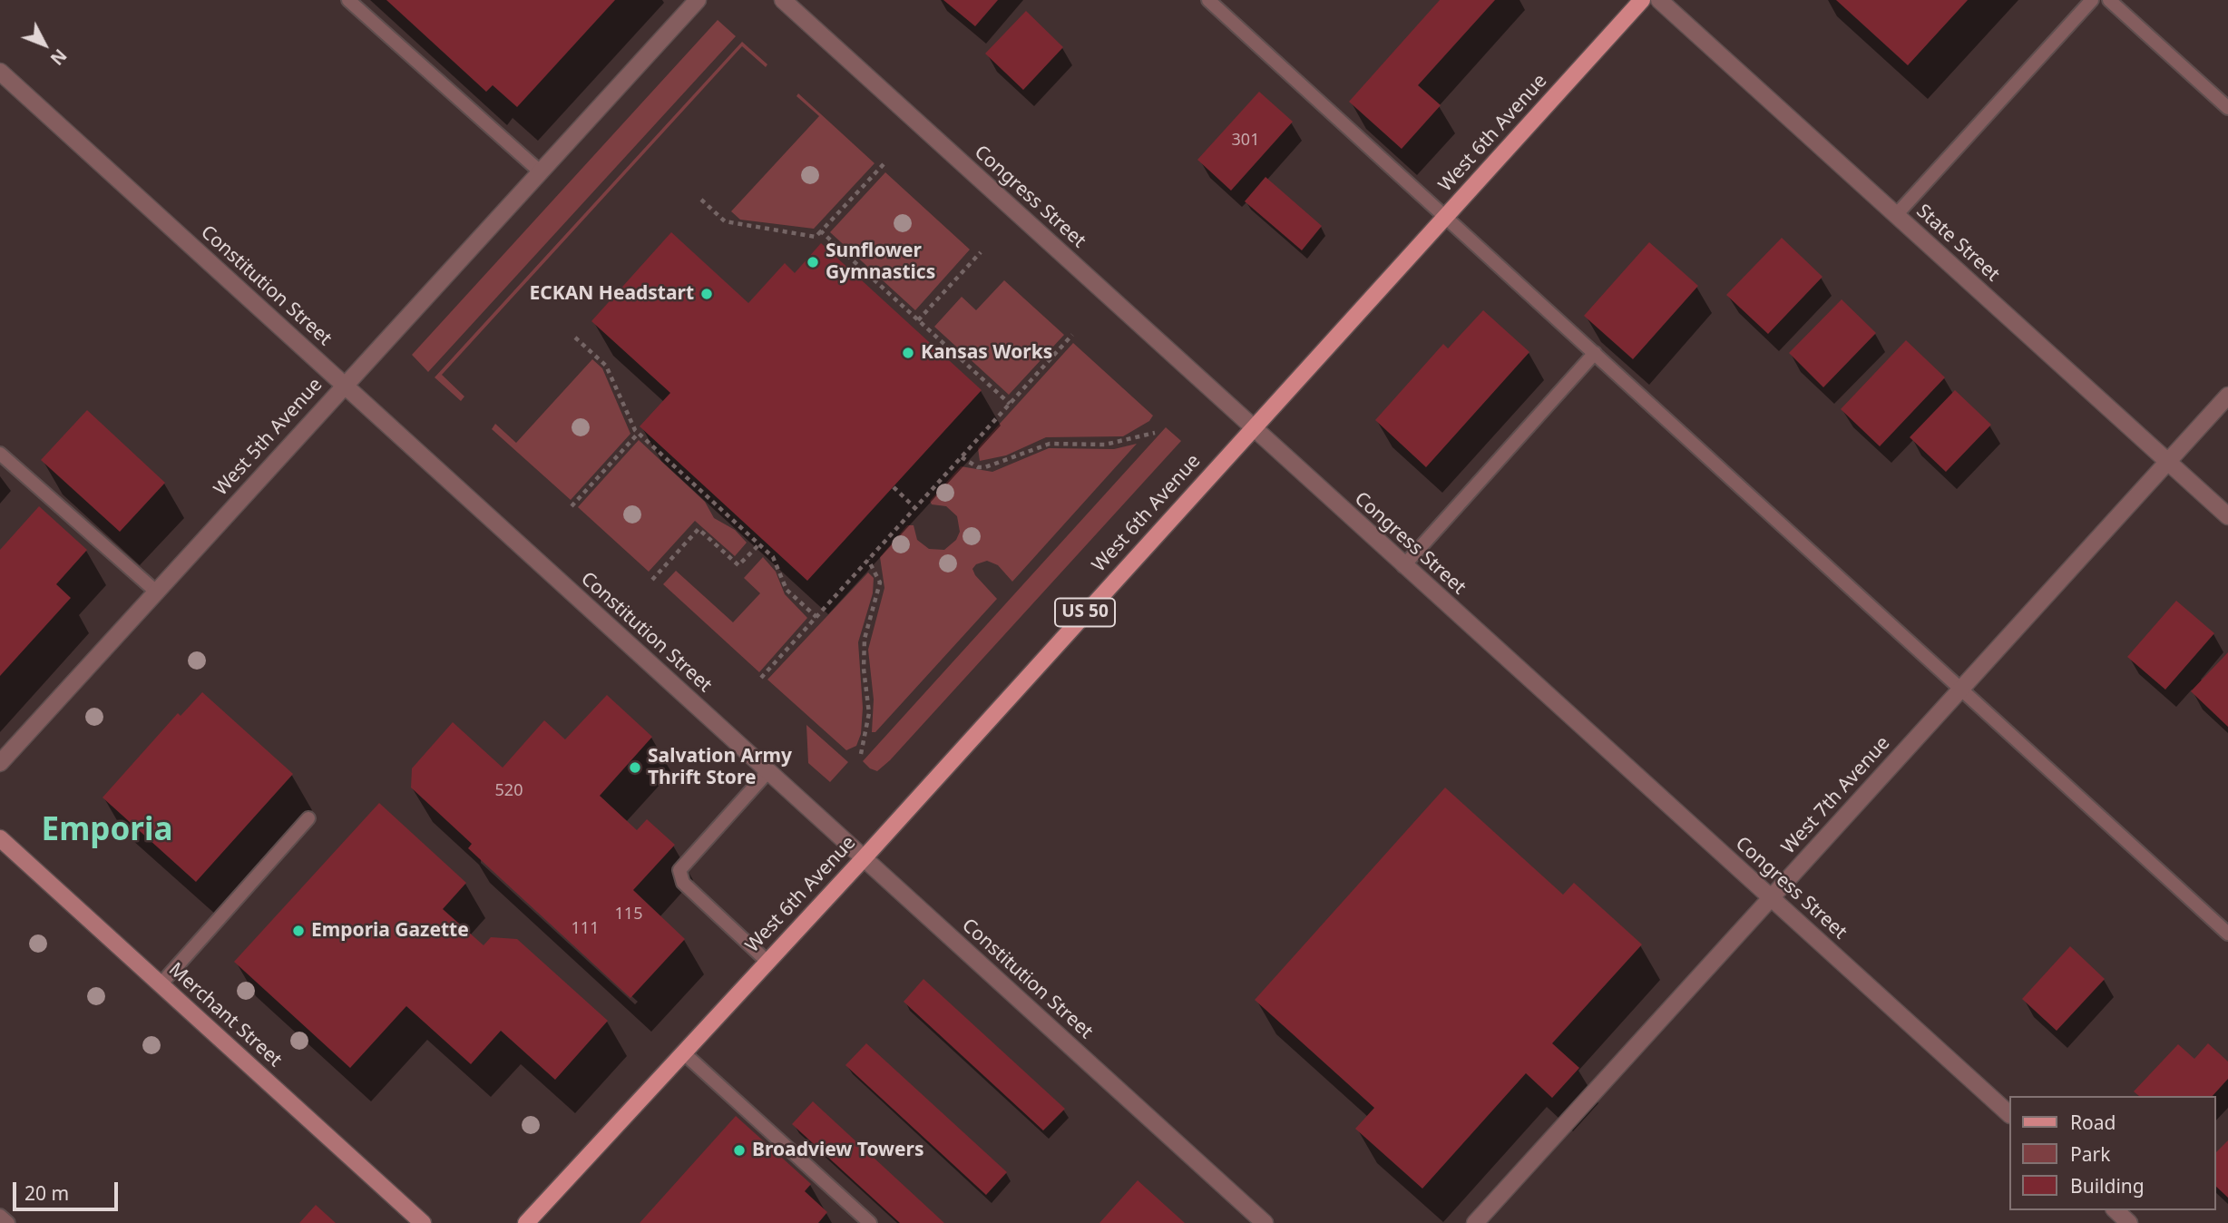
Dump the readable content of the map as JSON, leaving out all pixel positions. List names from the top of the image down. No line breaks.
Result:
{"streets":{"main road":["West 6th Avenue","US 50"],"street":["Congress Street","State Street","Constitution Street","West 5th Avenue","West 7th Avenue","Merchant Street"]},"crossings":[["West 6th Avenue","Congress Street"],["West 6th Avenue","Constitution Street"],["Congress Street","West 7th Avenue"],["State Street","West 7th Avenue"],["Constitution Street","West 5th Avenue"]],"districts":["Emporia"],"places":["Sunflower Gymnastics","ECKAN Headstart","Kansas Works","Salvation Army Thrift Store","Emporia Gazette","Broadview Towers"],"house_numbers":["301","520","115","111"],"legend":["Road","Park","Building"],"scale_bar":"20 m","north":"bottom right"}
